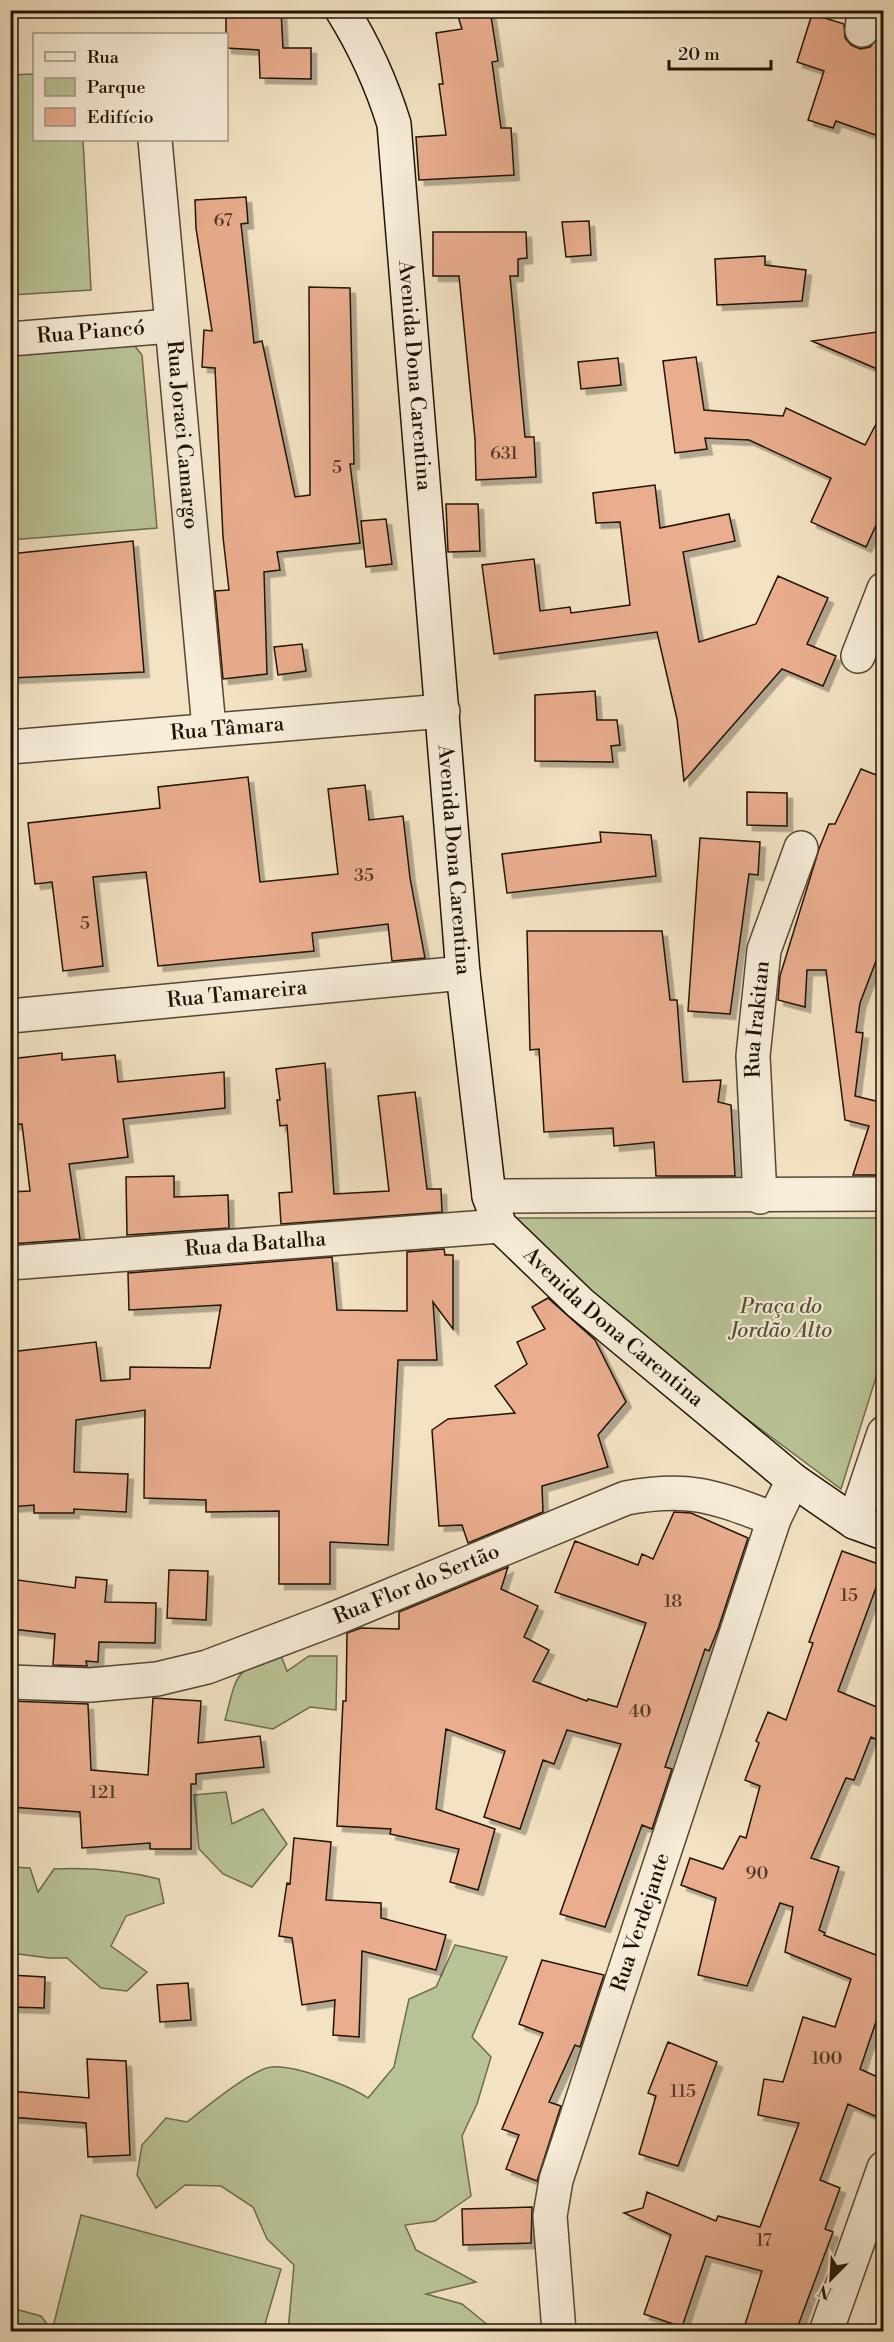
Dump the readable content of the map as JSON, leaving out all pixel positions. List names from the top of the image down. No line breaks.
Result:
{"streets":{"street":["Rua Piancó","Avenida Dona Carentina","Rua Joraci Camargo","Rua Tâmara","Rua Tamareira","Rua Irakitan","Rua da Batalha","Rua Flor do Sertão","Rua Verdejante"]},"crossings":[["Rua Piancó","Rua Joraci Camargo"],["Avenida Dona Carentina","Rua Tâmara"],["Avenida Dona Carentina","Rua Tamareira"],["Avenida Dona Carentina","Rua da Batalha"],["Rua Joraci Camargo","Rua Tâmara"],["Rua Flor do Sertão","Rua Verdejante"]],"parks":["Praça do Jordão Alto"],"house_numbers":["67","631","5","35","5","15","18","40","121","90","100","115","17"],"legend":["Rua","Parque","Edifício"],"scale_bar":"20 m","north":"bottom left"}
